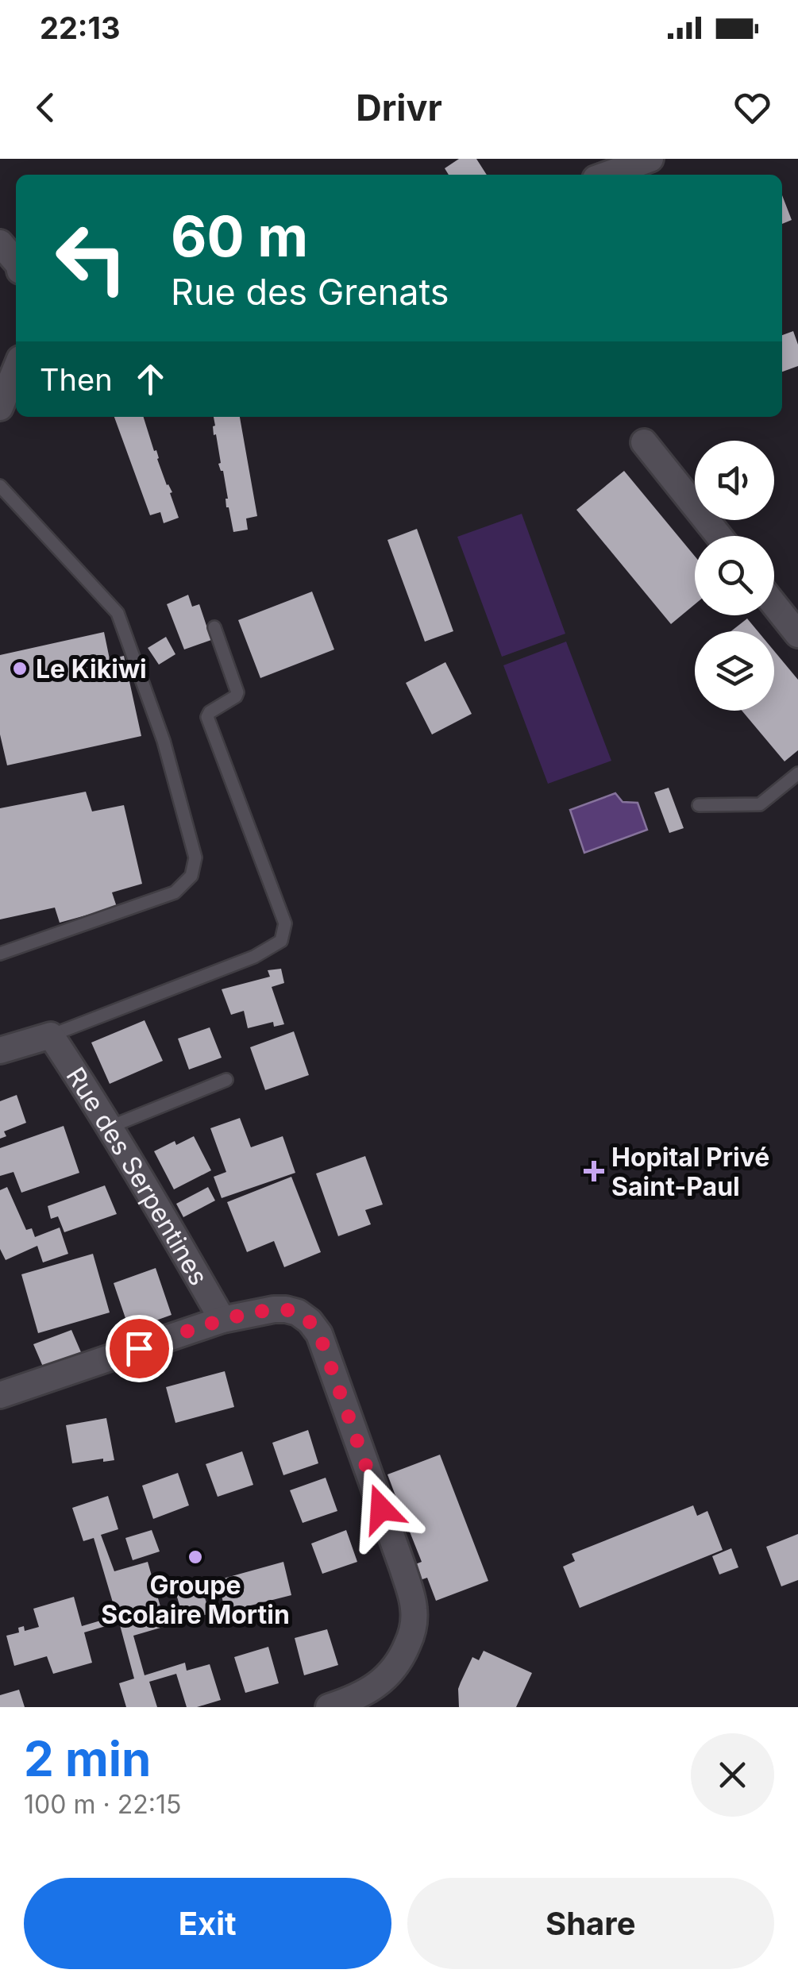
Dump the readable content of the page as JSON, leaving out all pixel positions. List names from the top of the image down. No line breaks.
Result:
{"streets":{"street":["Rue des Serpentines"]},"places":{"other":["Le Kikiwi","Groupe Scolaire Mortin"],"health":["Hopital Privé Saint-Paul"]},"page":{"status":"22:13","header":"Drivr","turn":["60 m","Rue des Grenats"],"then":"Then","heading":["2 min","100 m · 22:15"],"buttons":["Exit","Share"]}}
